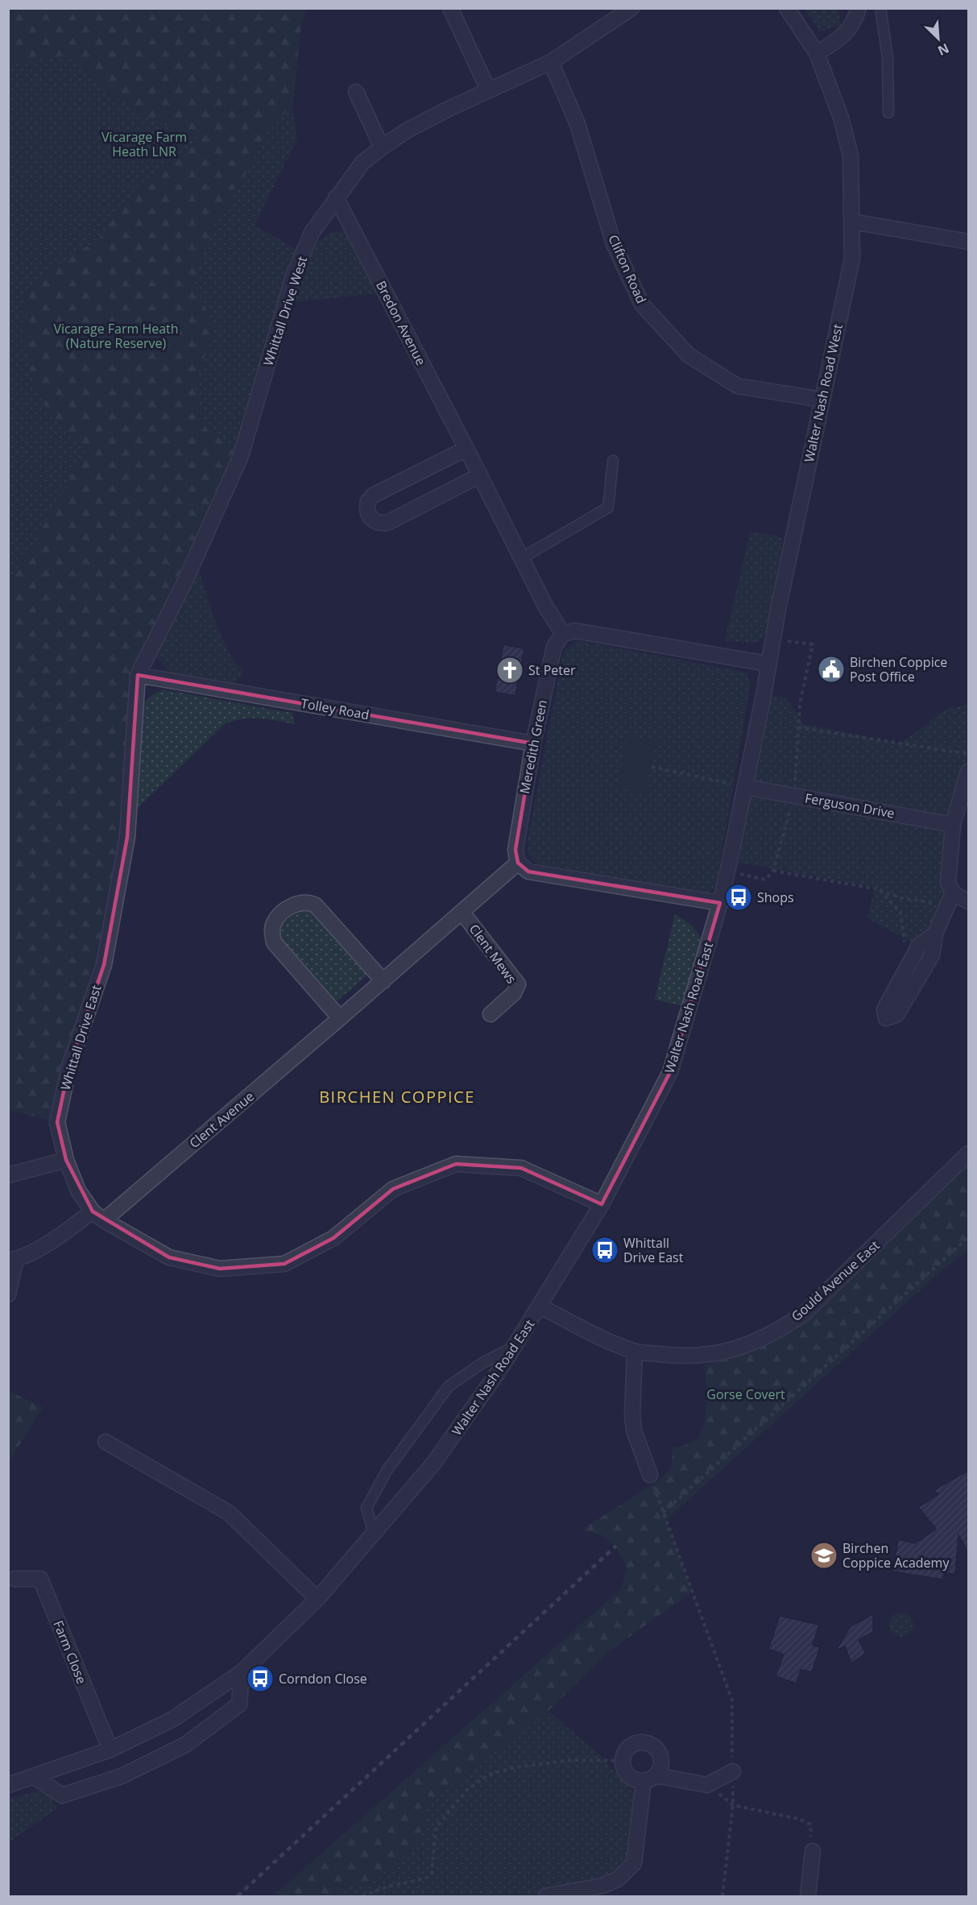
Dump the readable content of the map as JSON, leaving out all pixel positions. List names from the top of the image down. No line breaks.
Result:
{"streets":{"street":["Clifton Road","Whittall Drive West","Bredon Avenue","Walter Nash Road West","Tolley Road","Meredith Green","Ferguson Drive","Clent Mews","Walter Nash Road East","Whittall Drive East","Clent Avenue","Gould Avenue East","Farm Close"]},"crossings":[["Clifton Road","Whittall Drive West"],["Clifton Road","Walter Nash Road West"],["Whittall Drive West","Bredon Avenue"],["Whittall Drive West","Tolley Road"],["Whittall Drive West","Whittall Drive East"],["Bredon Avenue","Meredith Green"],["Walter Nash Road West","Ferguson Drive"],["Walter Nash Road West","Walter Nash Road East"],["Tolley Road","Meredith Green"],["Tolley Road","Whittall Drive East"],["Meredith Green","Clent Avenue"],["Ferguson Drive","Walter Nash Road East"],["Clent Mews","Clent Avenue"],["Walter Nash Road East","Whittall Drive East"],["Walter Nash Road East","Gould Avenue East"],["Walter Nash Road East","Farm Close"],["Whittall Drive East","Clent Avenue"]],"districts":["BIRCHEN COPPICE"],"parks":["Vicarage Farm Heath LNR","Vicarage Farm Heath (Nature Reserve)","Gorse Covert"],"places":{"public building":["Birchen Coppice Post Office"],"church":["St Peter"],"bus stop":["Shops","Whittall Drive East","Corndon Close"],"school or university":["Birchen Coppice Academy"]},"north":"bottom right"}
